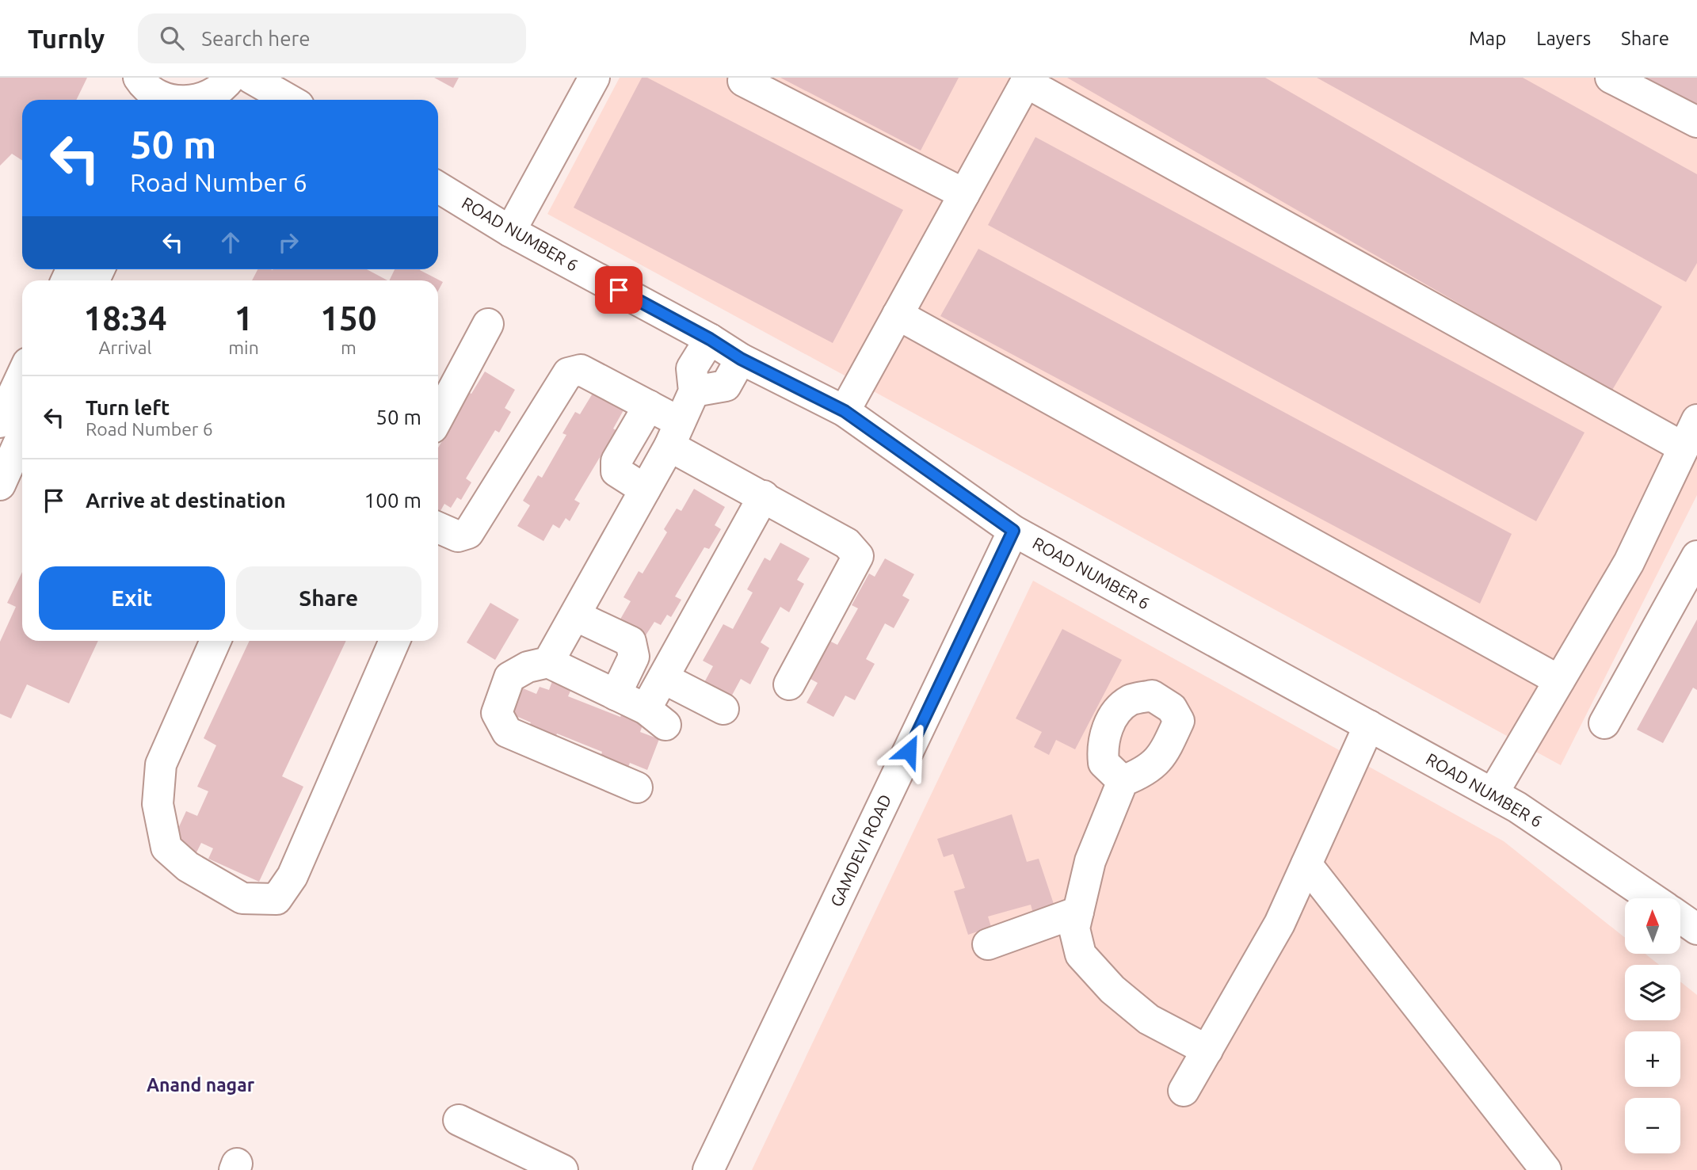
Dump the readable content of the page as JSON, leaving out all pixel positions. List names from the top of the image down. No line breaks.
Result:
{"streets":{"street":["ROAD NUMBER 6","GAMDEVI ROAD"]},"crossings":[["ROAD NUMBER 6","GAMDEVI ROAD"]],"districts":["Anand nagar"],"north":"top","page":{"header":"Turnly","search":"Search here","nav":["Map","Layers","Share"],"turn":["50 m","Road Number 6"],"eta":["18:34","Arrival","1","min","150","m"],"list":[{"name":"Turn left","note":"Road Number 6","value":"50 m"},{"name":"Arrive at destination","value":"100 m"}],"buttons":["Exit","Share"],"map_buttons":["+","−"]}}
